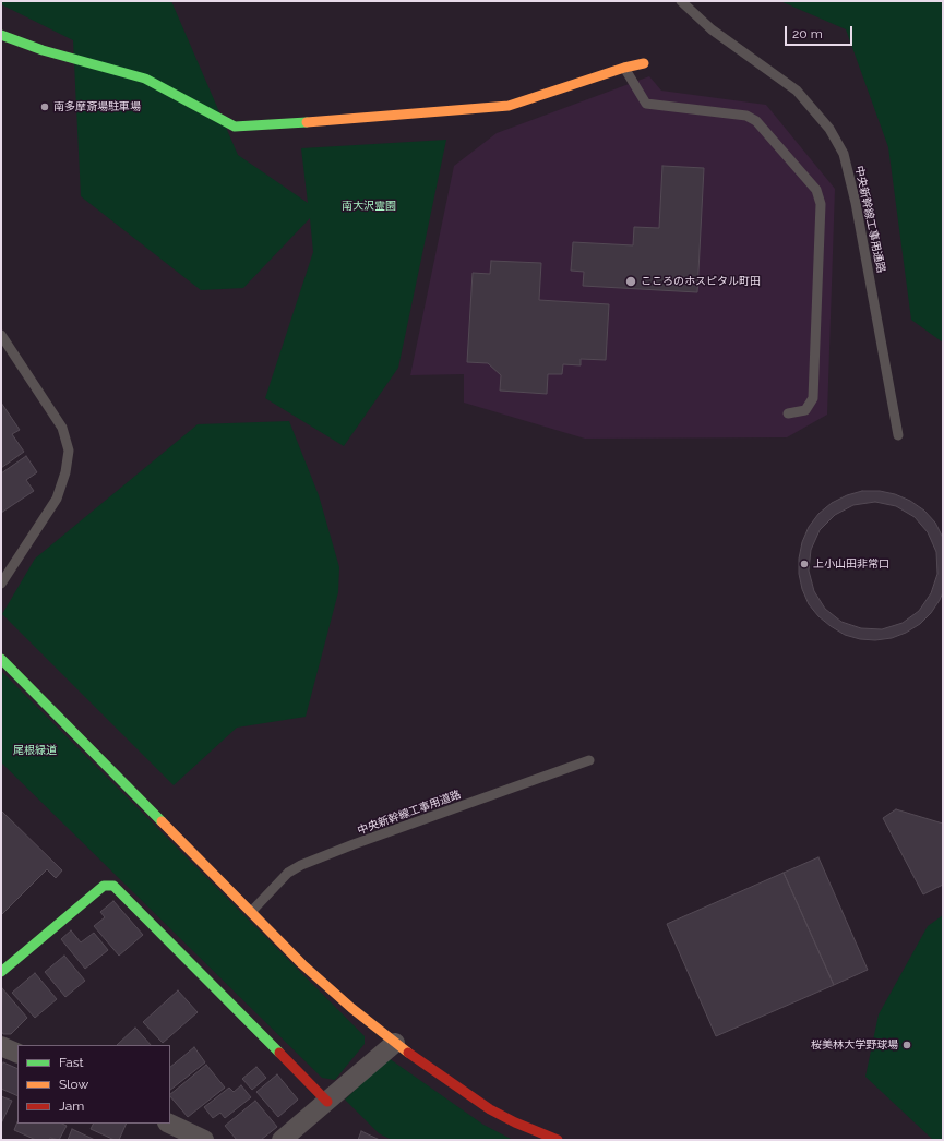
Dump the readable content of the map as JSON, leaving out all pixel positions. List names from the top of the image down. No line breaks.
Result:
{"streets":{"lane":["中央新幹線工事用通路","中央新幹線工事用道路"]},"parks":["南大沢霊園","尾根緑道"],"places":["南多摩斎場駐車場","こころのホスピタル町田","上小山田非常口","桜美林大学野球場"],"legend":["Fast","Slow","Jam"],"scale_bar":"20 m"}
